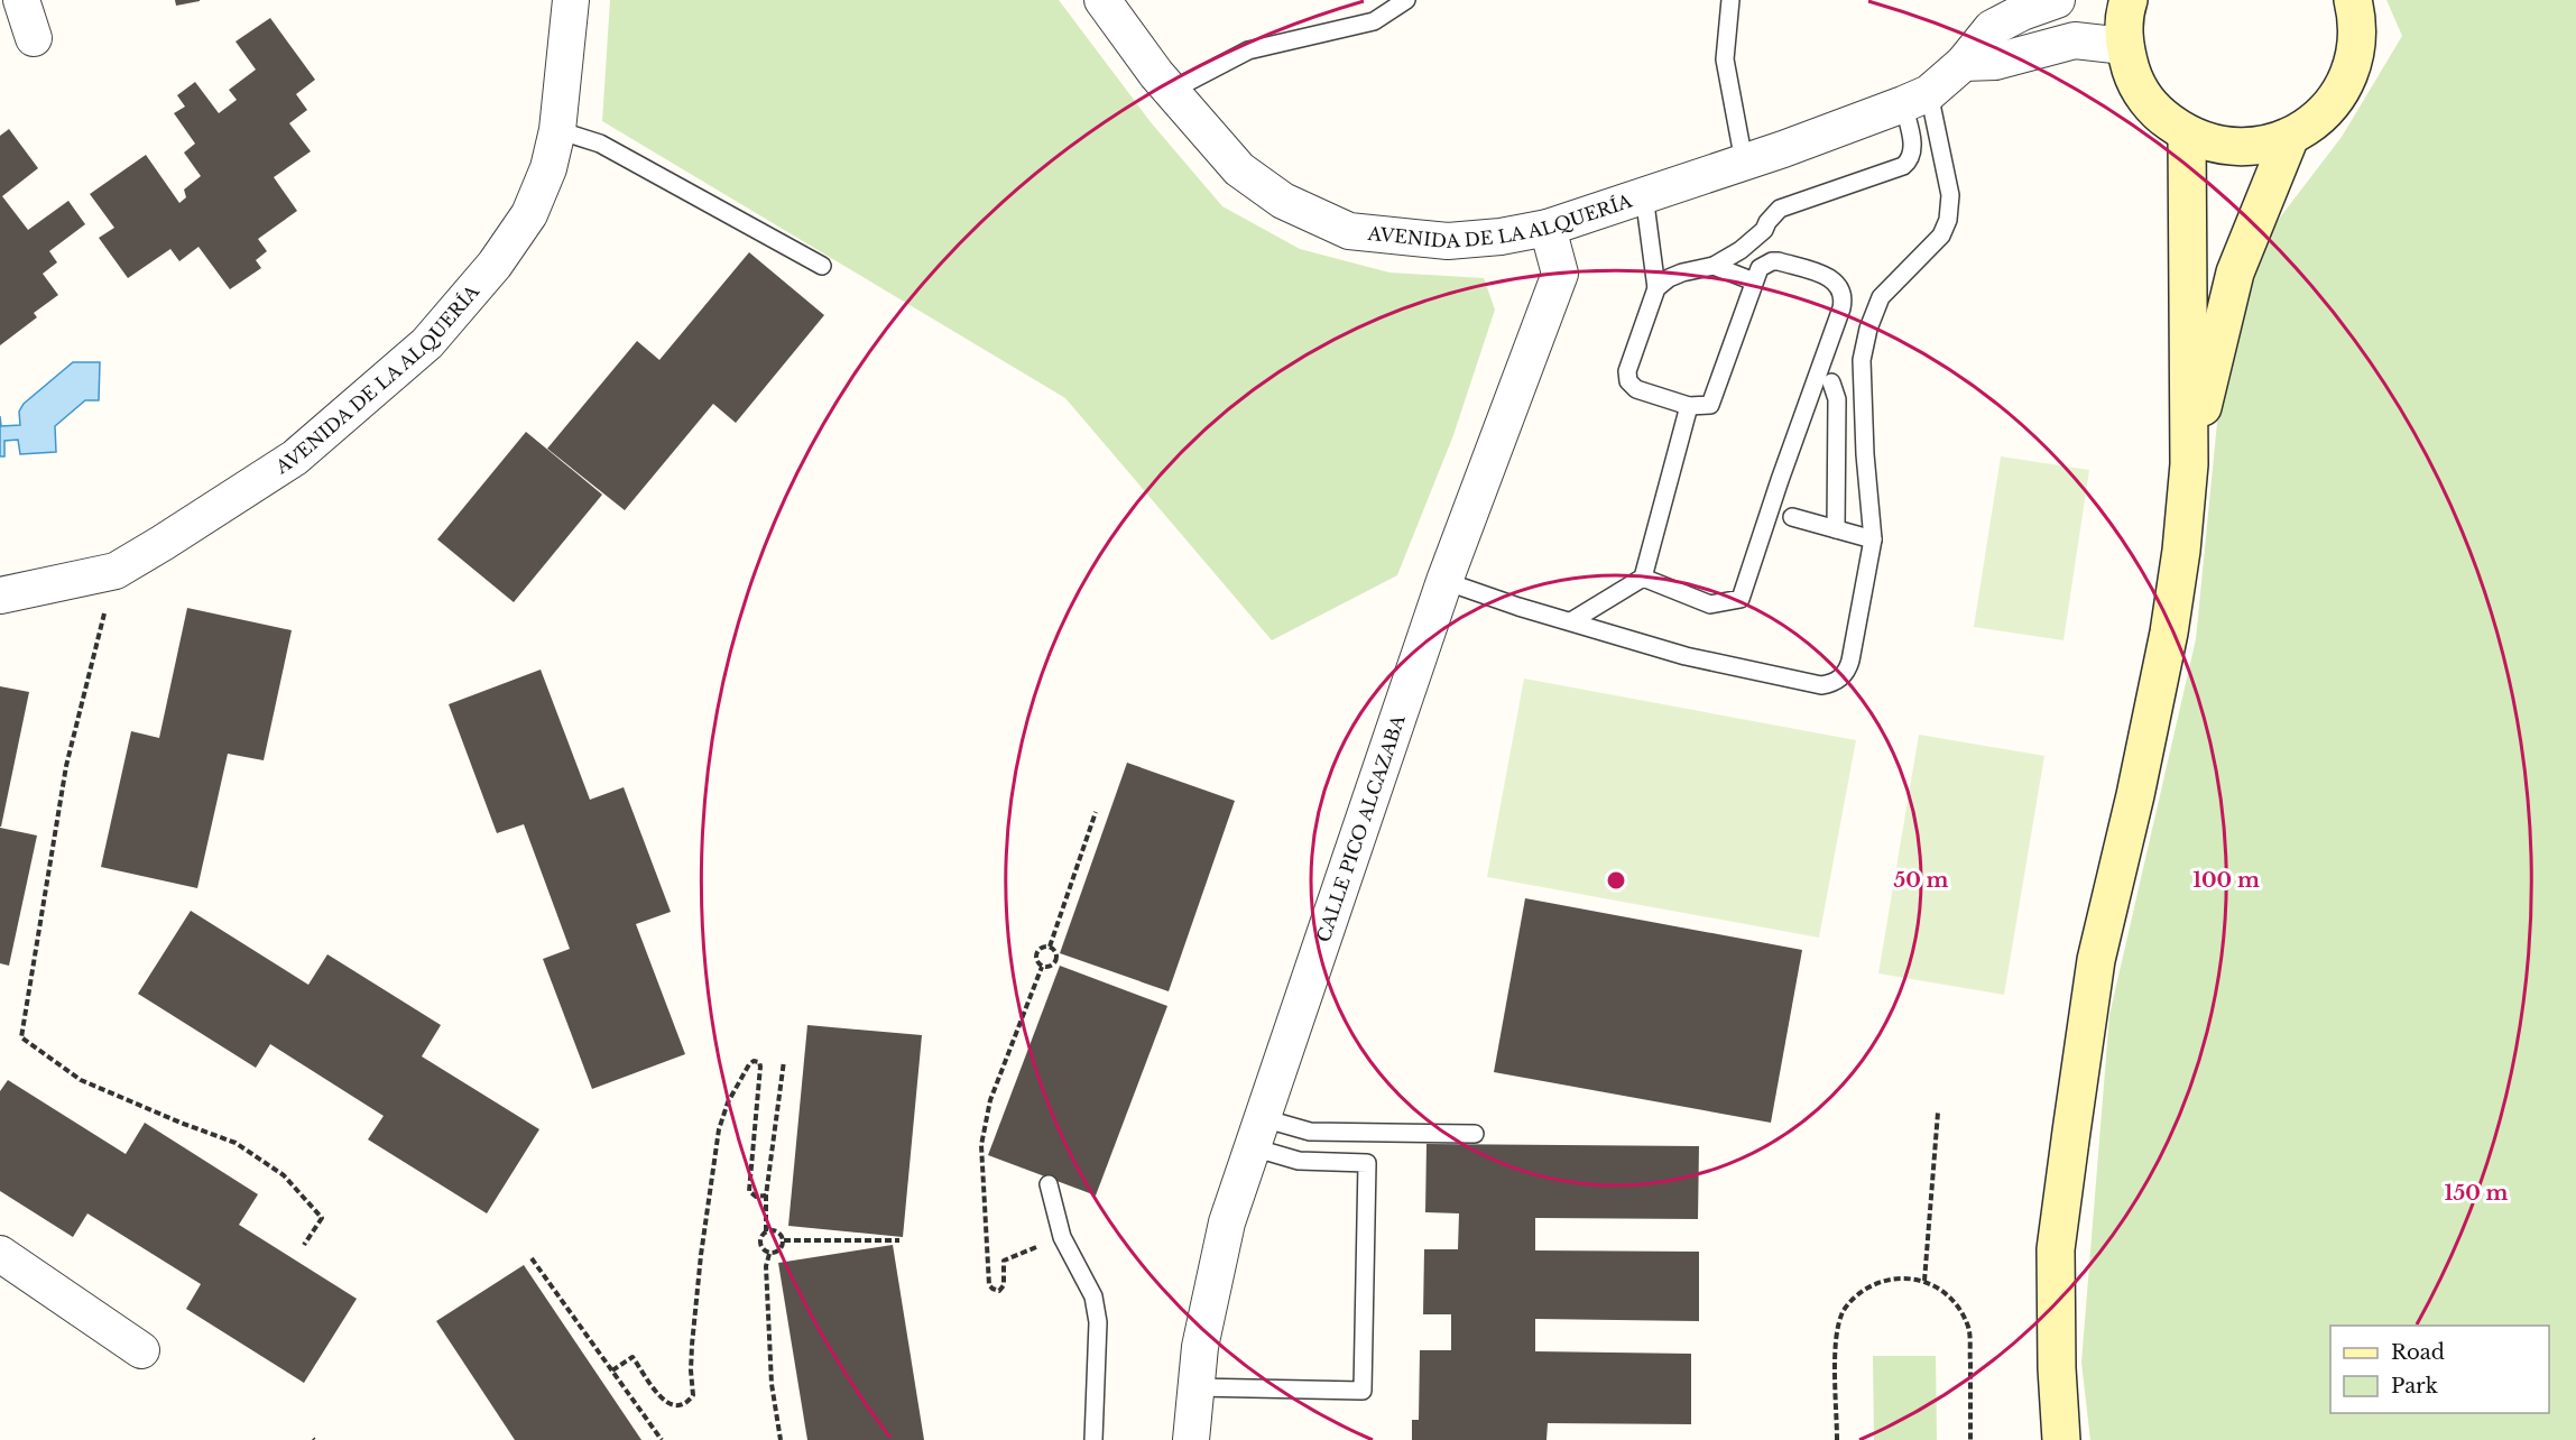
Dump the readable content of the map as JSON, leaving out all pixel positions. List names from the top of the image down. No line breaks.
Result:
{"streets":{"street":["AVENIDA DE LA ALQUERÍA","CALLE PICO ALCAZABA"]},"crossings":[["AVENIDA DE LA ALQUERÍA","CALLE PICO ALCAZABA"]],"legend":["Road","Park"],"rings":["50 m","100 m","150 m"]}
